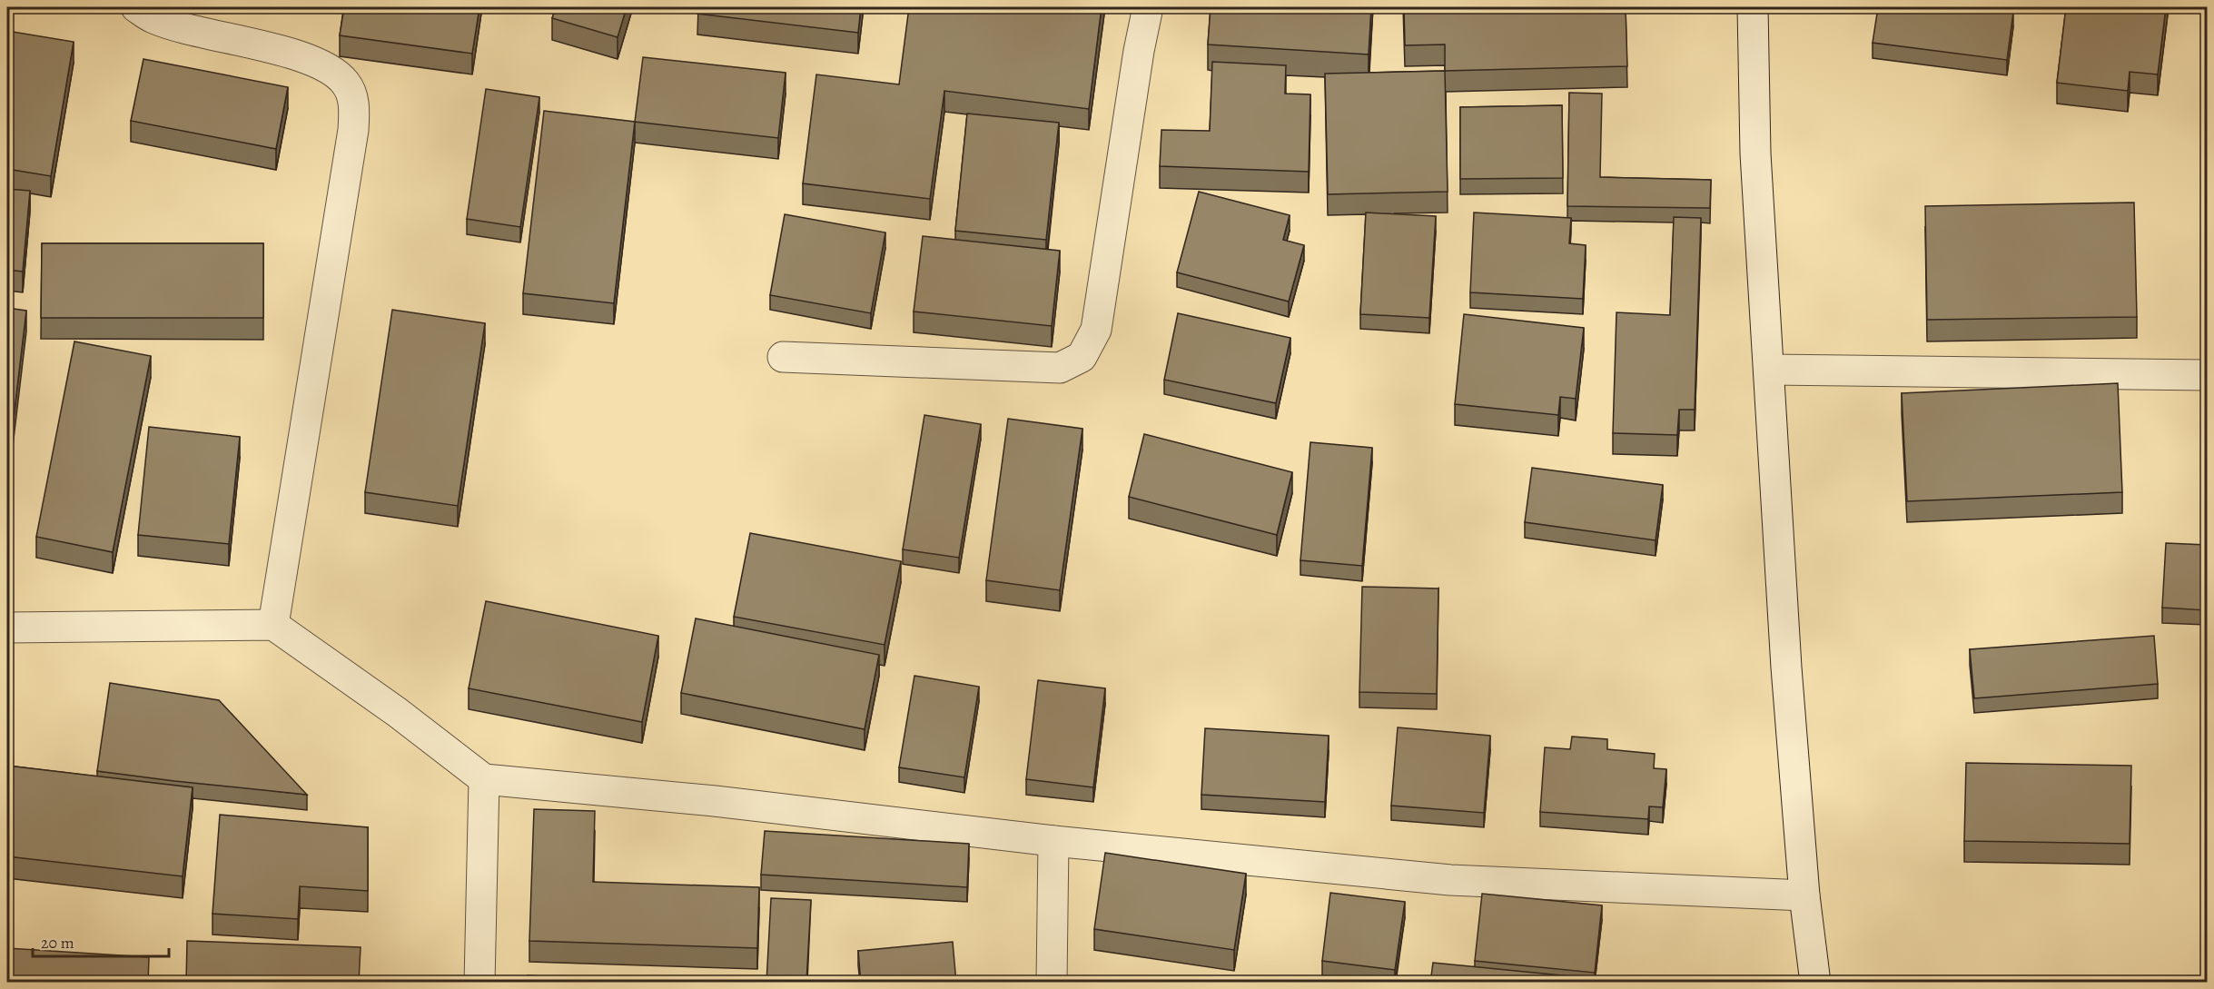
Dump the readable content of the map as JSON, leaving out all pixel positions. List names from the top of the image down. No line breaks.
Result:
{"scale_bar":"20 m"}
